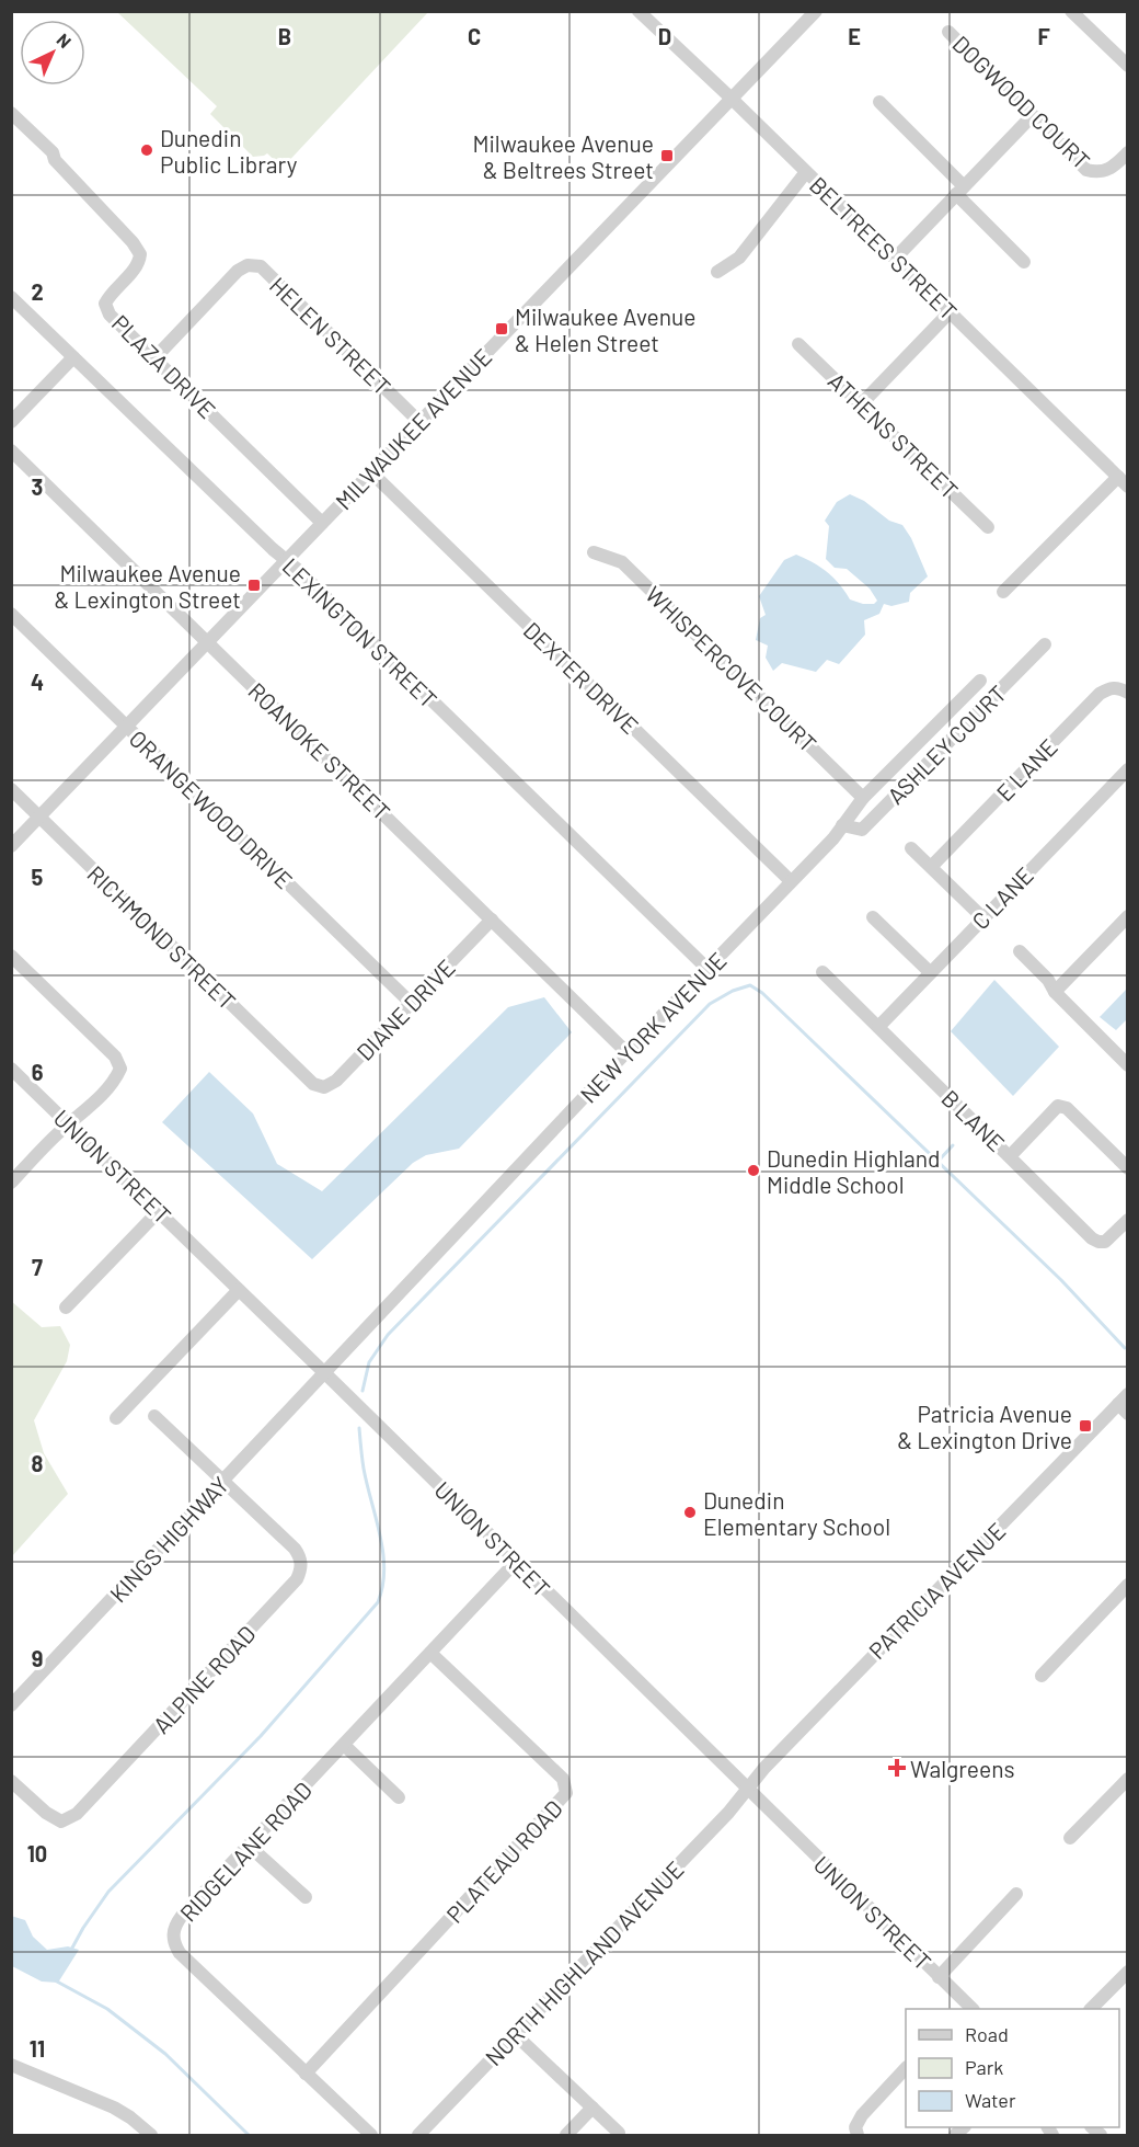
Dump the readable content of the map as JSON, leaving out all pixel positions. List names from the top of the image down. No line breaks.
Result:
{"streets":{"street":["DOGWOOD COURT","BELTREES STREET","HELEN STREET","PLAZA DRIVE","MILWAUKEE AVENUE","ATHENS STREET","LEXINGTON STREET","WHISPERCOVE COURT","DEXTER DRIVE","ASHLEY COURT","ROANOKE STREET","E LANE","ORANGEWOOD DRIVE","C LANE","RICHMOND STREET","DIANE DRIVE","NEW YORK AVENUE","B LANE","UNION STREET","KINGS HIGHWAY","PATRICIA AVENUE","ALPINE ROAD","RIDGELANE ROAD","PLATEAU ROAD","NORTH HIGHLAND AVENUE"]},"crossings":[["BELTREES STREET","MILWAUKEE AVENUE"],["HELEN STREET","PLAZA DRIVE"],["HELEN STREET","MILWAUKEE AVENUE"],["PLAZA DRIVE","MILWAUKEE AVENUE"],["MILWAUKEE AVENUE","LEXINGTON STREET"],["MILWAUKEE AVENUE","DEXTER DRIVE"],["MILWAUKEE AVENUE","ROANOKE STREET"],["MILWAUKEE AVENUE","ORANGEWOOD DRIVE"],["MILWAUKEE AVENUE","RICHMOND STREET"],["LEXINGTON STREET","NEW YORK AVENUE"],["WHISPERCOVE COURT","NEW YORK AVENUE"],["DEXTER DRIVE","NEW YORK AVENUE"],["ASHLEY COURT","NEW YORK AVENUE"],["ROANOKE STREET","DIANE DRIVE"],["ROANOKE STREET","NEW YORK AVENUE"],["ORANGEWOOD DRIVE","DIANE DRIVE"],["C LANE","B LANE"],["RICHMOND STREET","DIANE DRIVE"],["NEW YORK AVENUE","UNION STREET"],["NEW YORK AVENUE","KINGS HIGHWAY"],["UNION STREET","KINGS HIGHWAY"],["UNION STREET","PATRICIA AVENUE"],["UNION STREET","RIDGELANE ROAD"],["UNION STREET","NORTH HIGHLAND AVENUE"],["KINGS HIGHWAY","ALPINE ROAD"],["PATRICIA AVENUE","NORTH HIGHLAND AVENUE"],["RIDGELANE ROAD","PLATEAU ROAD"]],"places":{"other":["Dunedin Public Library","Dunedin Highland Middle School","Dunedin Elementary School"],"transit":["Milwaukee Avenue & Beltrees Street","Milwaukee Avenue & Helen Street","Milwaukee Avenue & Lexington Street","Patricia Avenue & Lexington Drive"],"health":["Walgreens"]},"legend":["Road","Park","Water"],"north":"top right","grid":{"columns":["B","C","D","E","F"],"rows":["2","3","4","5","6","7","8","9","10","11"]}}
